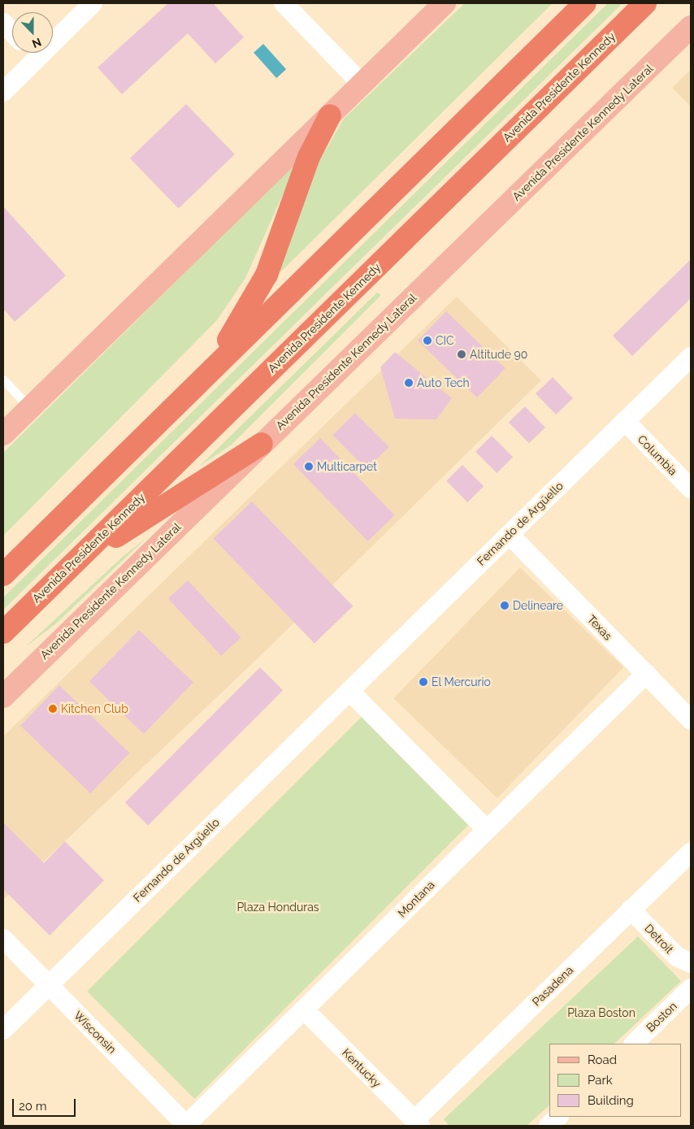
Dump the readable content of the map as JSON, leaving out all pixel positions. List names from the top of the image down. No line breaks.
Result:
{"streets":{"highway":["Avenida Presidente Kennedy"],"main road":["Avenida Presidente Kennedy Lateral"],"street":["Columbia","Fernando de Argüello","Texas","Montana","Detroit","Pasadena","Boston","Wisconsin","Kentucky"]},"crossings":[["Columbia","Fernando de Argüello"],["Fernando de Argüello","Texas"],["Fernando de Argüello","Wisconsin"],["Texas","Montana"],["Montana","Wisconsin"],["Montana","Kentucky"],["Detroit","Pasadena"],["Pasadena","Kentucky"]],"parks":["Plaza Honduras","Plaza Boston"],"places":["CIC","Altitude 90","Auto Tech","Multicarpet","Delineare","El Mercurio","Kitchen Club"],"legend":["Road","Park","Building"],"scale_bar":"20 m","north":"bottom"}
